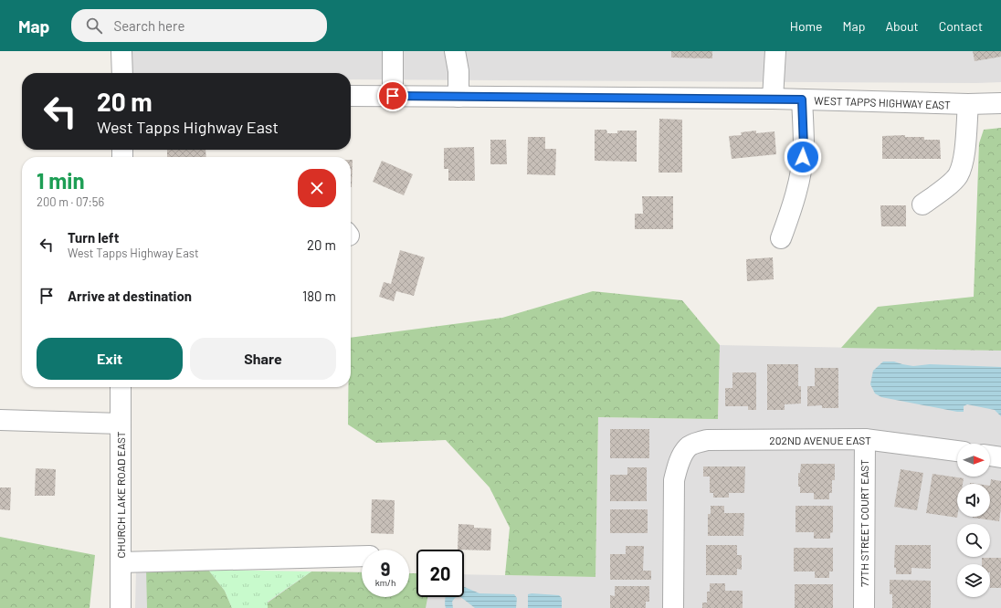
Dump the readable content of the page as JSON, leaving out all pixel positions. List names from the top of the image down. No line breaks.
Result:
{"streets":{"street":["WEST TAPPS HIGHWAY EAST","202ND AVENUE EAST","CHURCH LAKE ROAD EAST","77TH STREET COURT EAST"]},"crossings":[["202ND AVENUE EAST","77TH STREET COURT EAST"]],"north":"right","page":{"header":"Map","search":"Search here","nav":["Home","Map","About","Contact"],"turn":["20 m","West Tapps Highway East"],"heading":["1 min","200 m · 07:56"],"list":[{"name":"Turn left","note":"West Tapps Highway East","value":"20 m"},{"name":"Arrive at destination","value":"180 m"}],"buttons":["Exit","Share"],"speed":"9 km/h","limit":"20"}}
